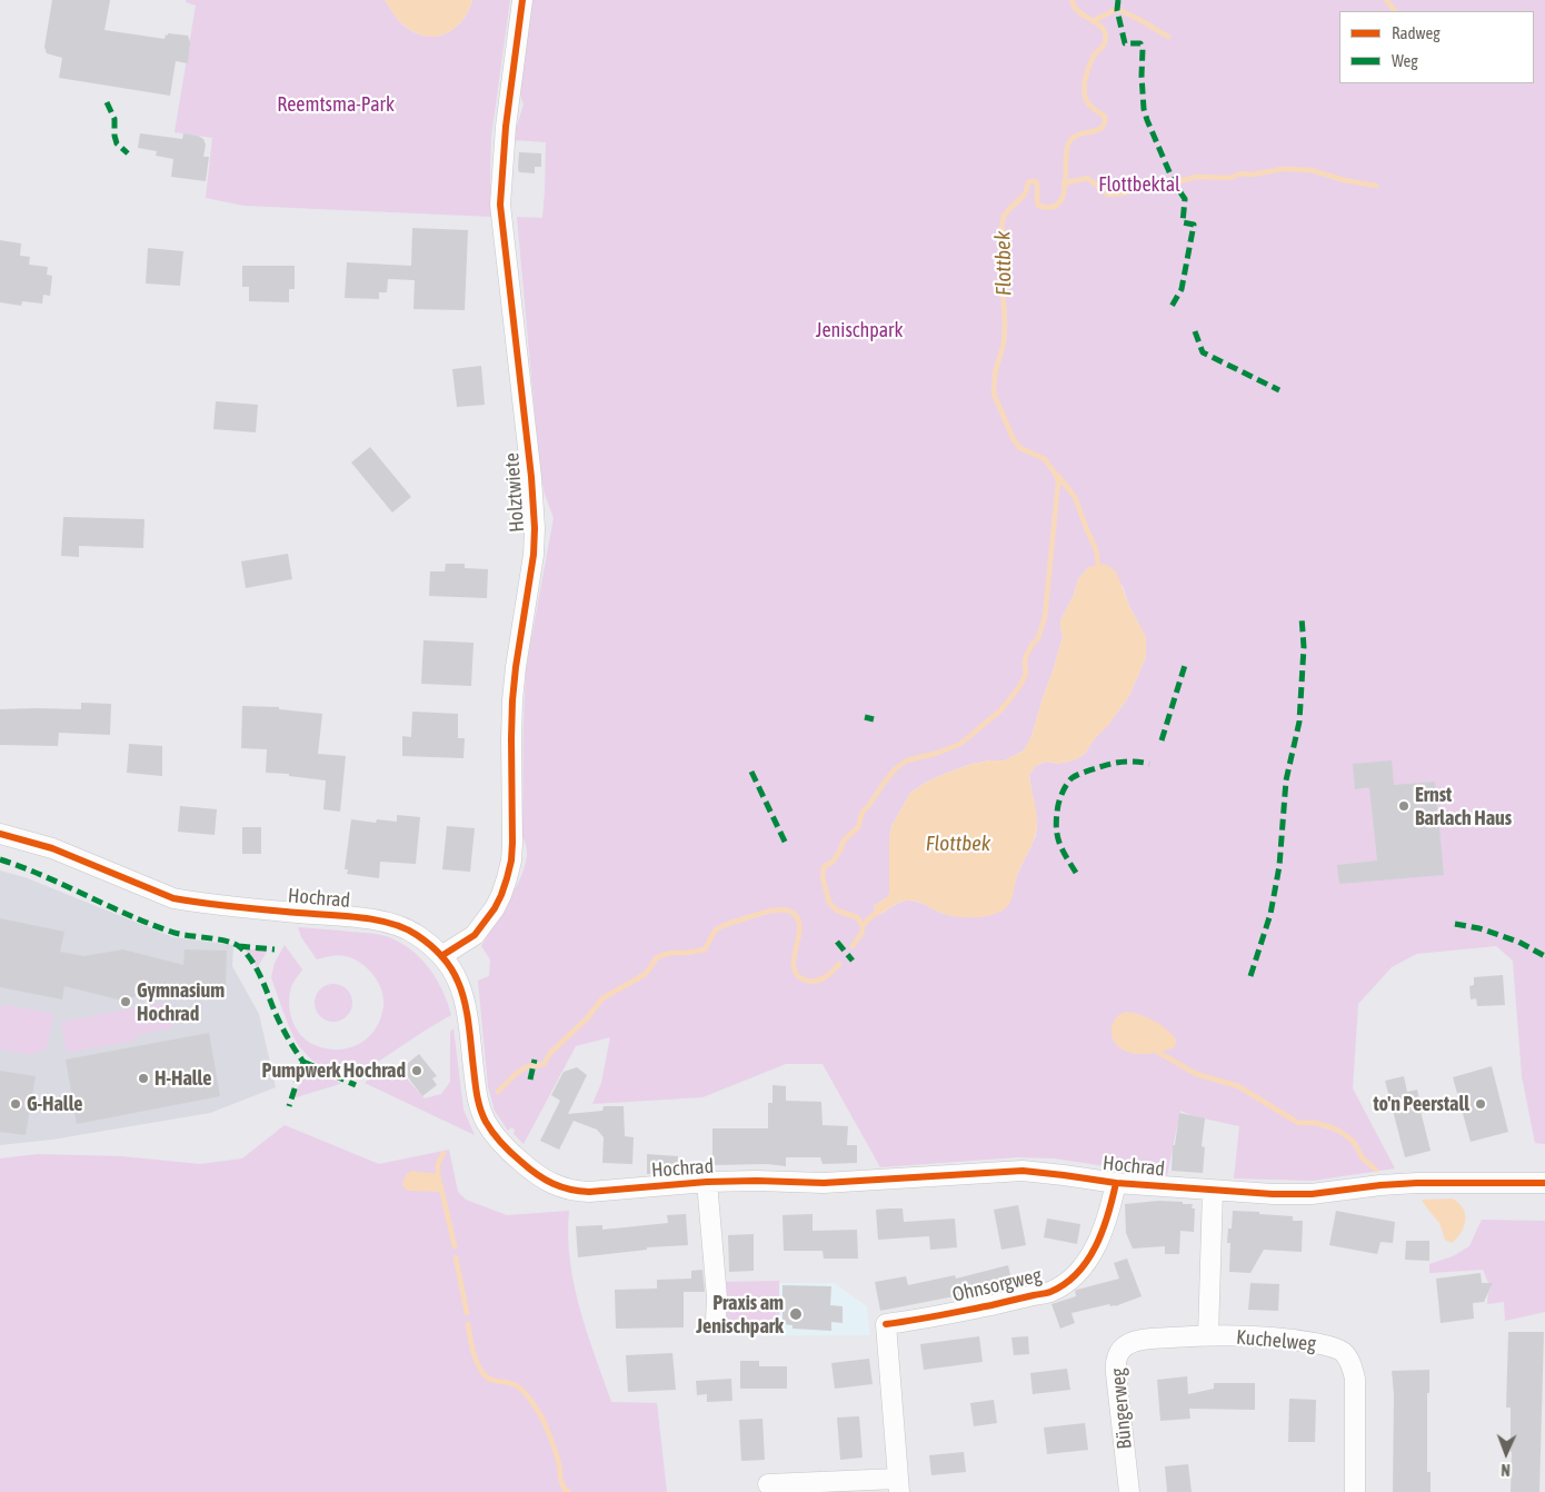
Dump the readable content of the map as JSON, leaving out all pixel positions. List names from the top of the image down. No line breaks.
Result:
{"streets":{"street":["Holztwiete","Hochrad","Ohnsorgweg","Kuchelweg","Büngerweg"]},"crossings":[["Holztwiete","Hochrad"],["Hochrad","Ohnsorgweg"],["Hochrad","Kuchelweg"],["Kuchelweg","Büngerweg"]],"water":["Flottbek"],"parks":["Reemtsma-Park","Flottbektal","Jenischpark"],"places":["Ernst Barlach Haus","Gymnasium Hochrad","Pumpwerk Hochrad","H-Halle","G-Halle","to'n Peerstall","Praxis am Jenischpark"],"legend":["Radweg","Weg"],"north":"bottom"}
